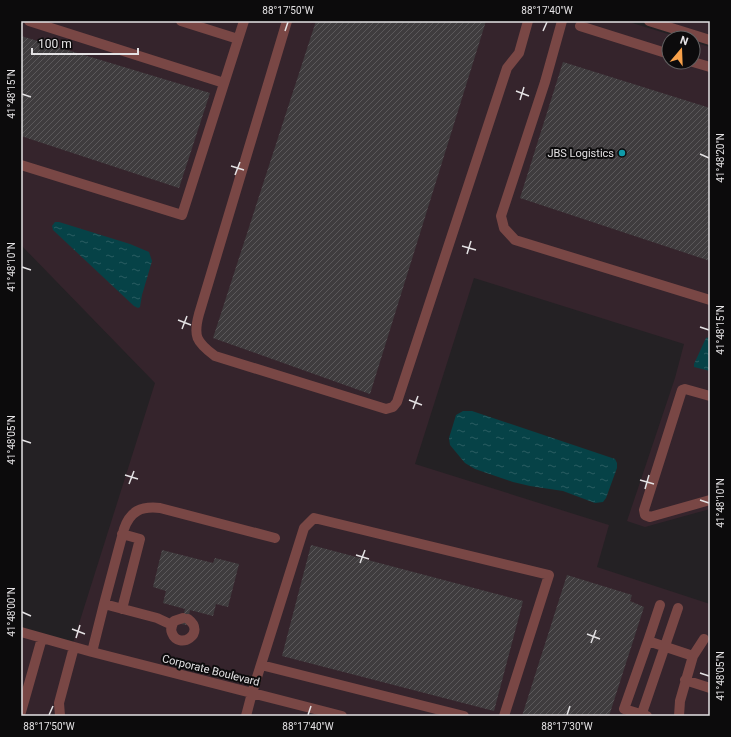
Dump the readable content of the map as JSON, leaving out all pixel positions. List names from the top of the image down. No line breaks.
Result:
{"streets":{"street":["Corporate Boulevard"]},"places":["JBS Logistics"],"scale_bar":"100 m","north":"top","coordinates":["88°17'50\"W","88°17'40\"W","41°48'15\"N","41°48'20\"N","41°48'10\"N","41°48'05\"N","41°48'00\"N","88°17'30\"W"]}
